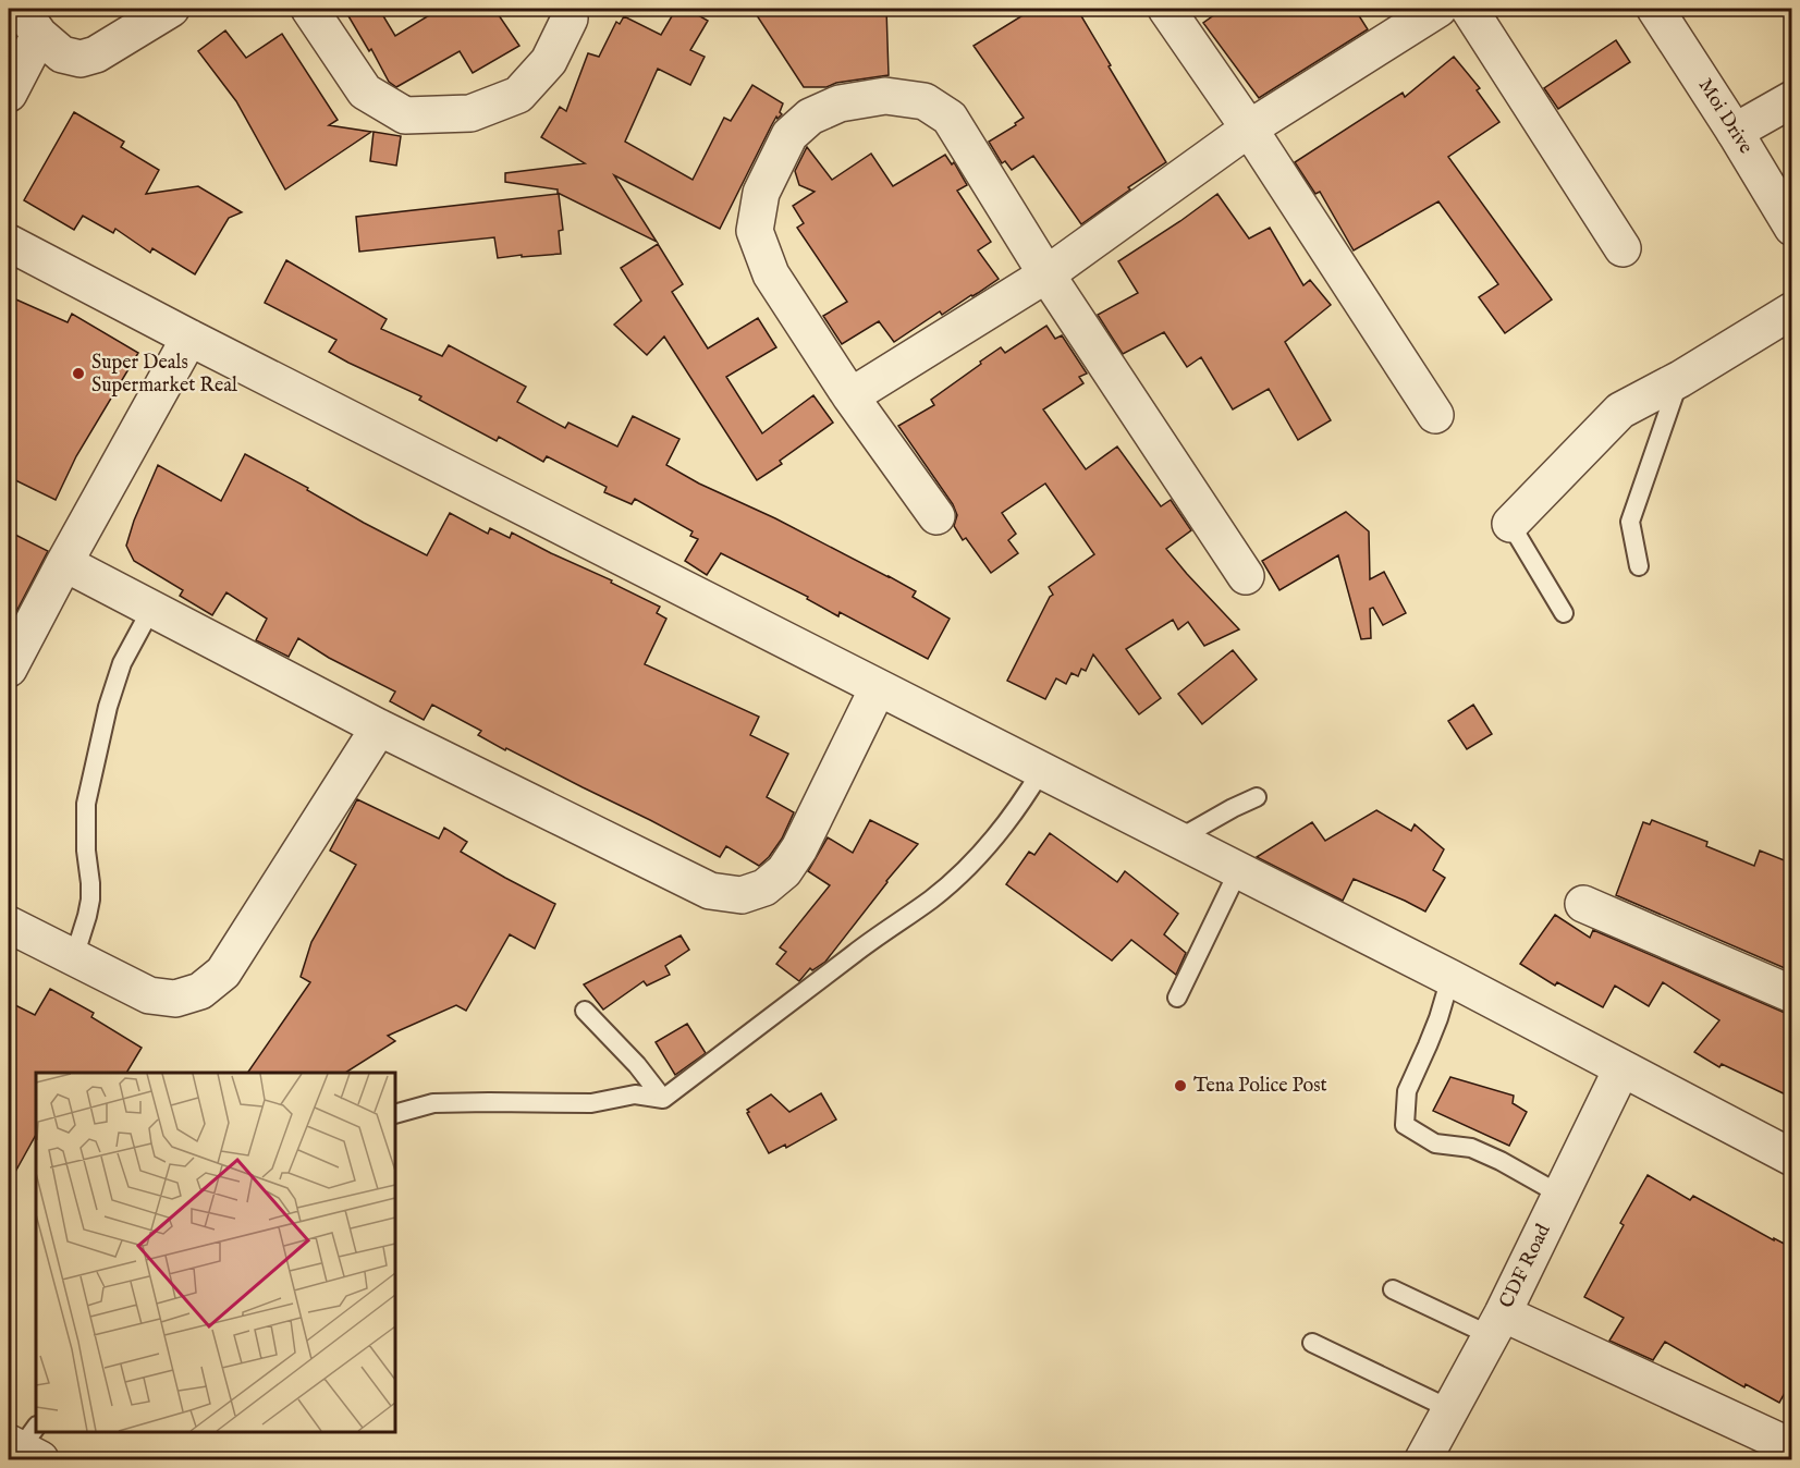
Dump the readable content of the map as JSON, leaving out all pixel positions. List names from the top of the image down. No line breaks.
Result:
{"streets":{"street":["Moi Drive","CDF Road"]},"places":["Super Deals Supermarket Real","Tena Police Post"]}
